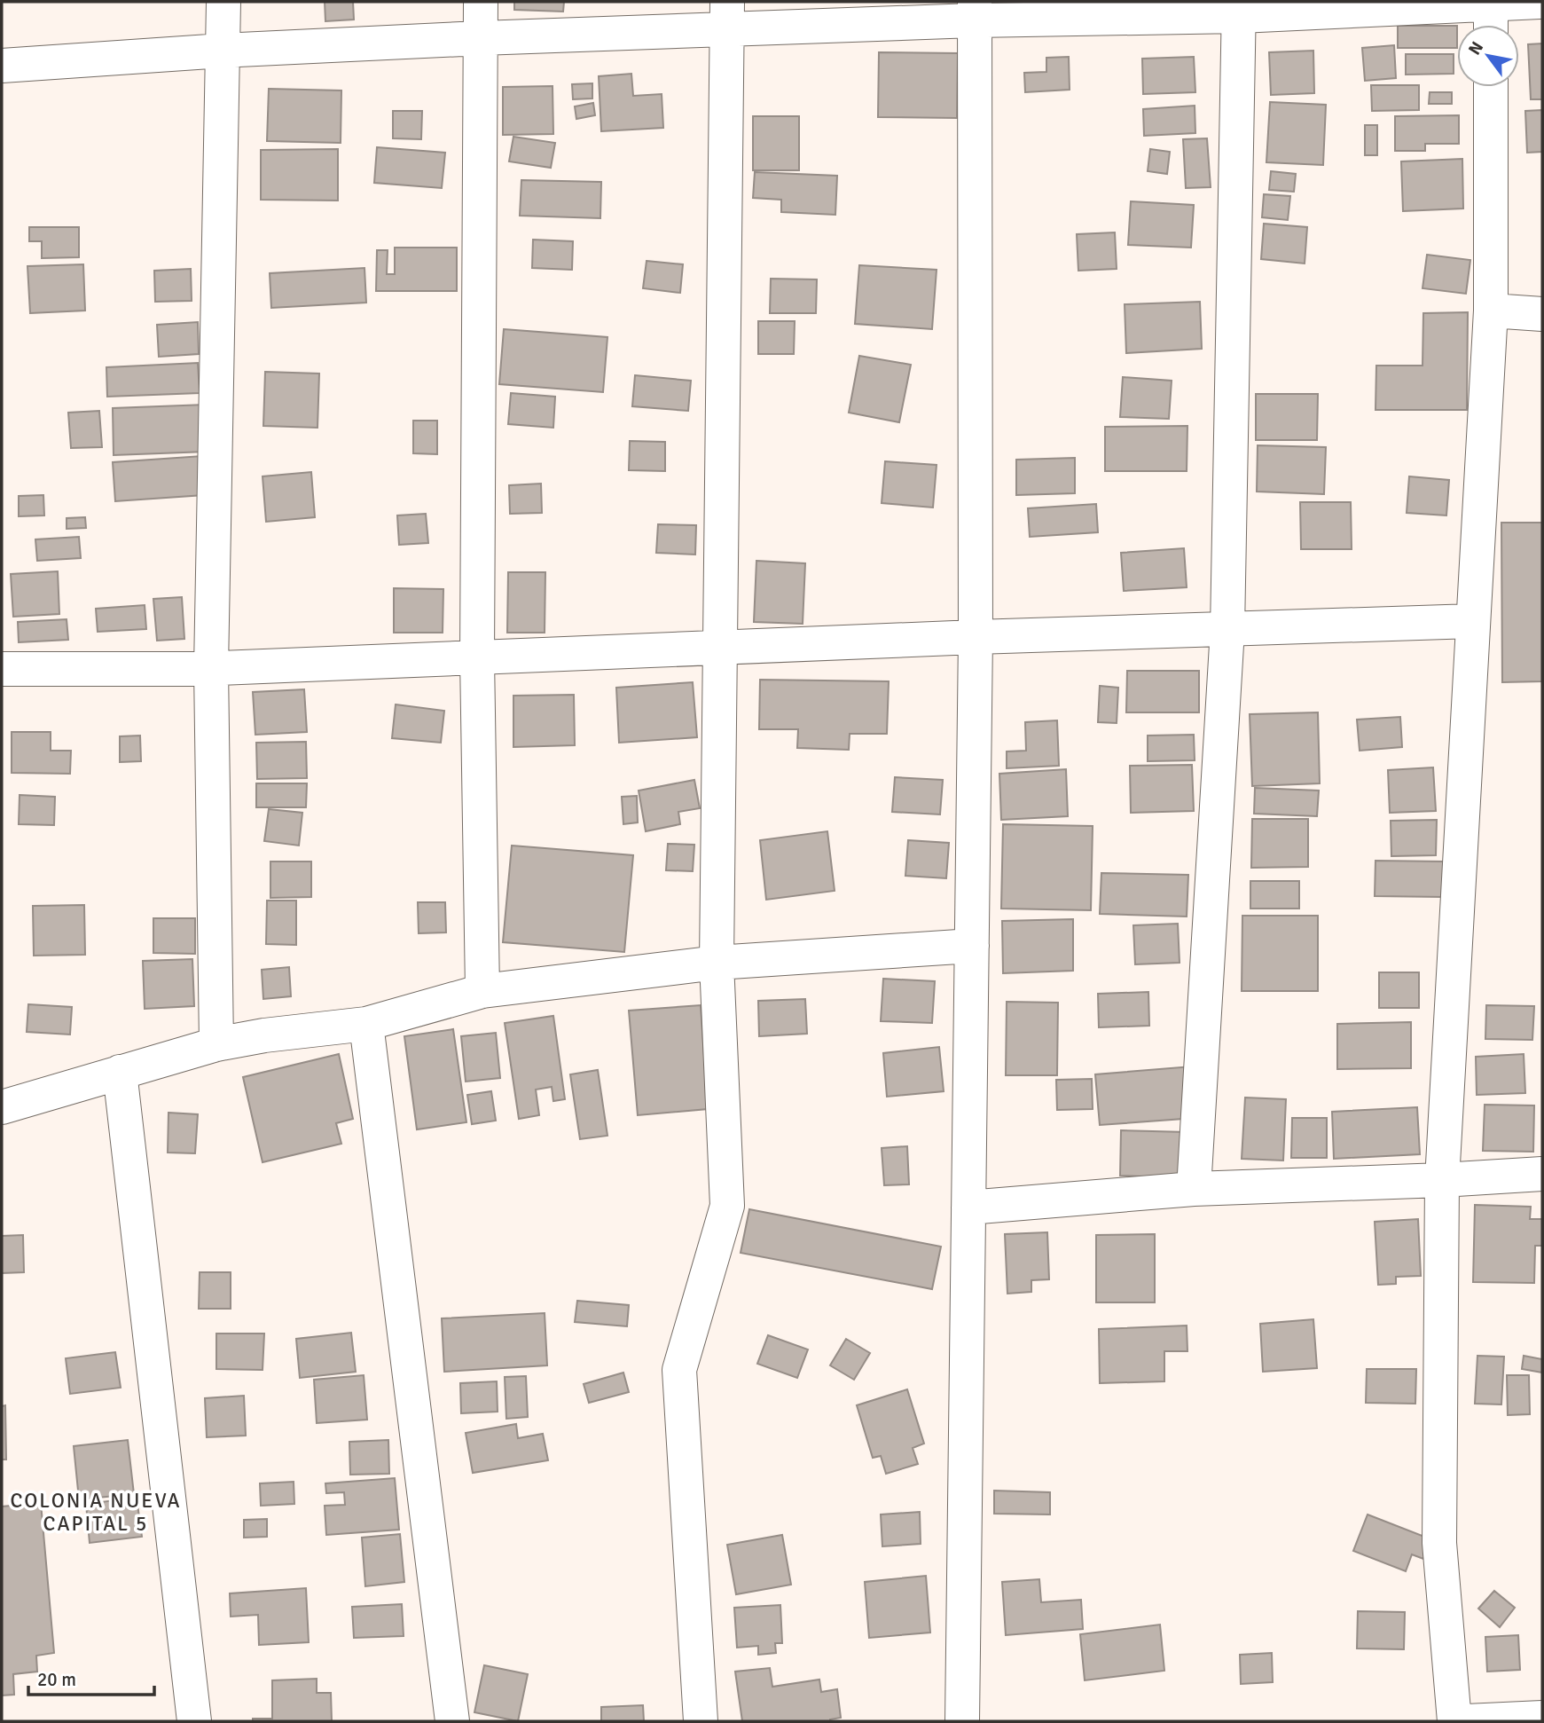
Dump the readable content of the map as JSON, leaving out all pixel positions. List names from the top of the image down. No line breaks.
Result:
{"districts":["COLONIA NUEVA CAPITAL 5"],"scale_bar":"20 m","north":"top left"}
